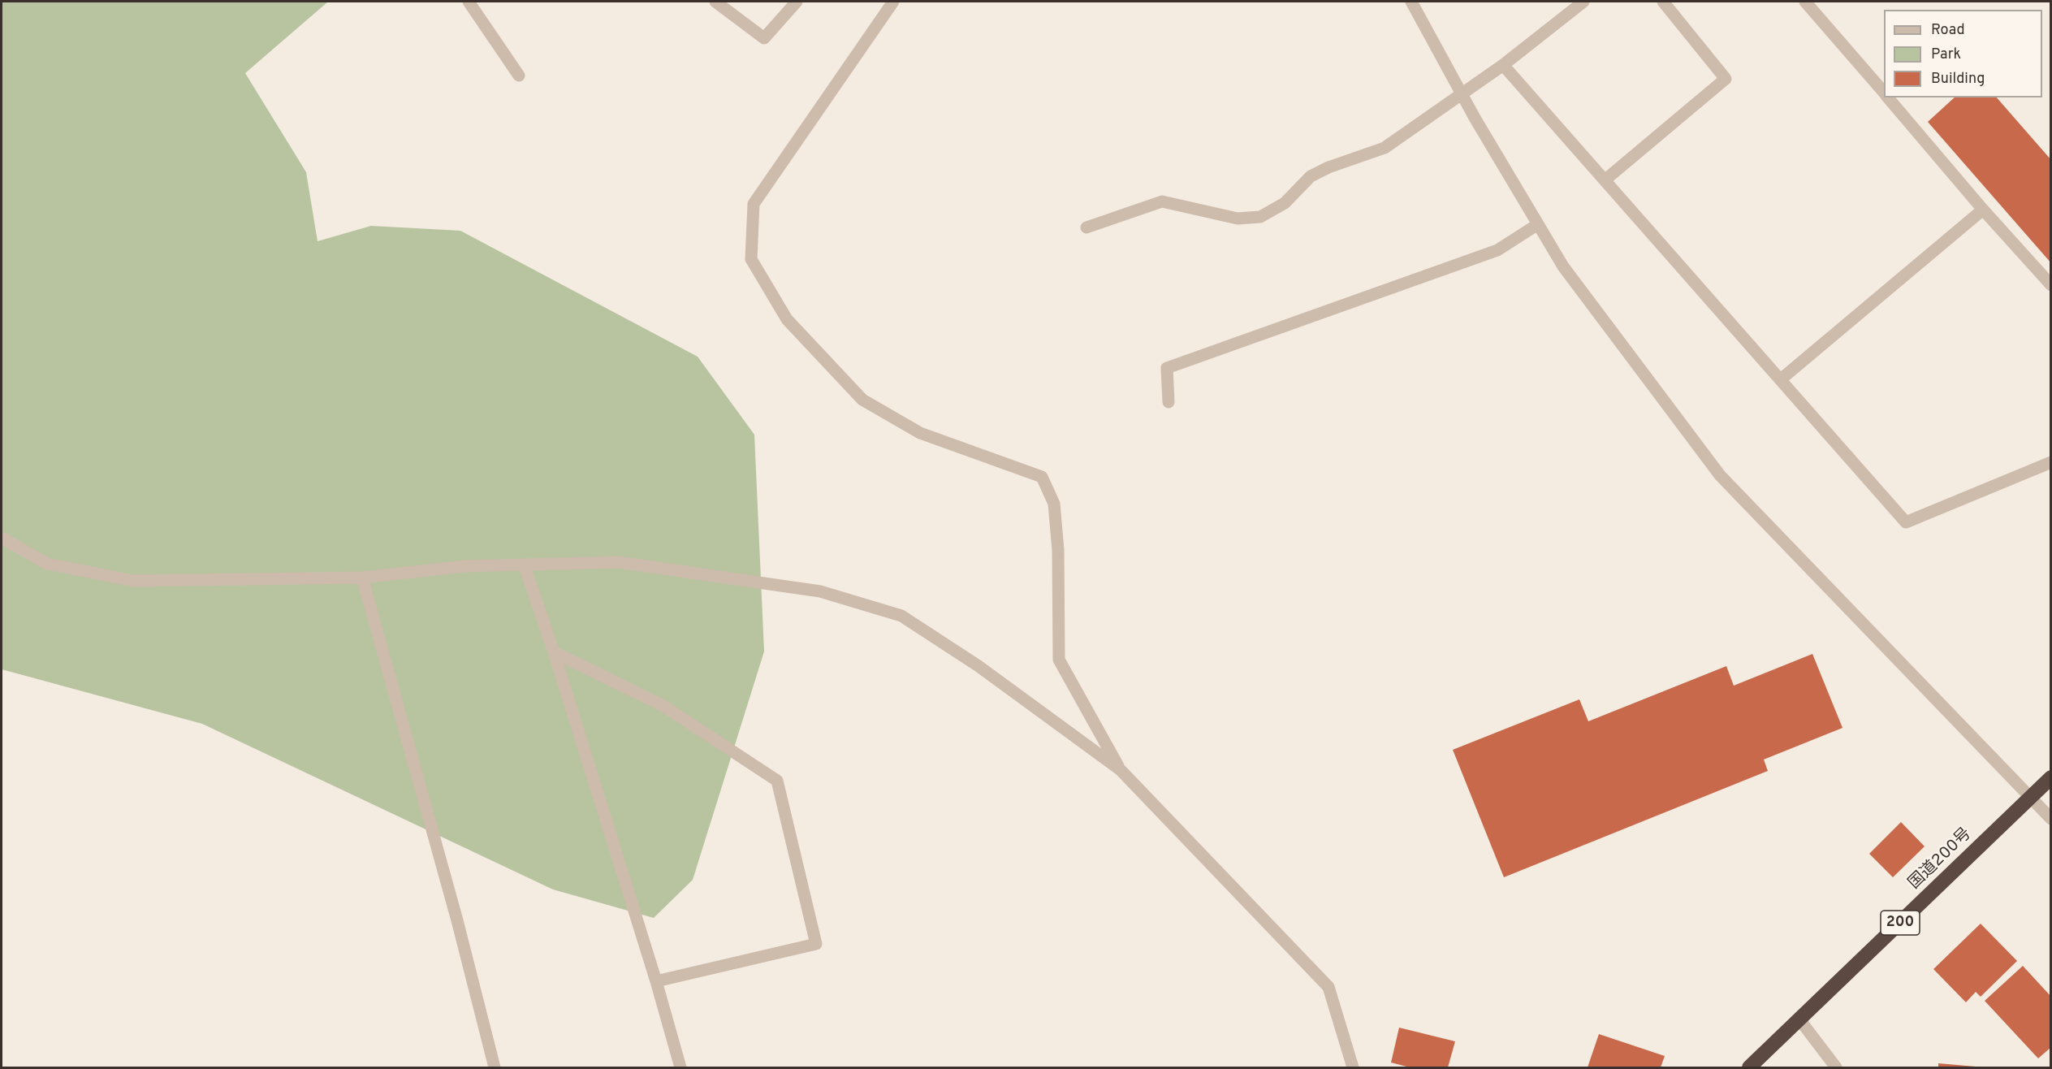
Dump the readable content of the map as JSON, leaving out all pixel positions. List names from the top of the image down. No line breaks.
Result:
{"streets":{"highway":["国道200号","200"]},"legend":["Road","Park","Building"]}
